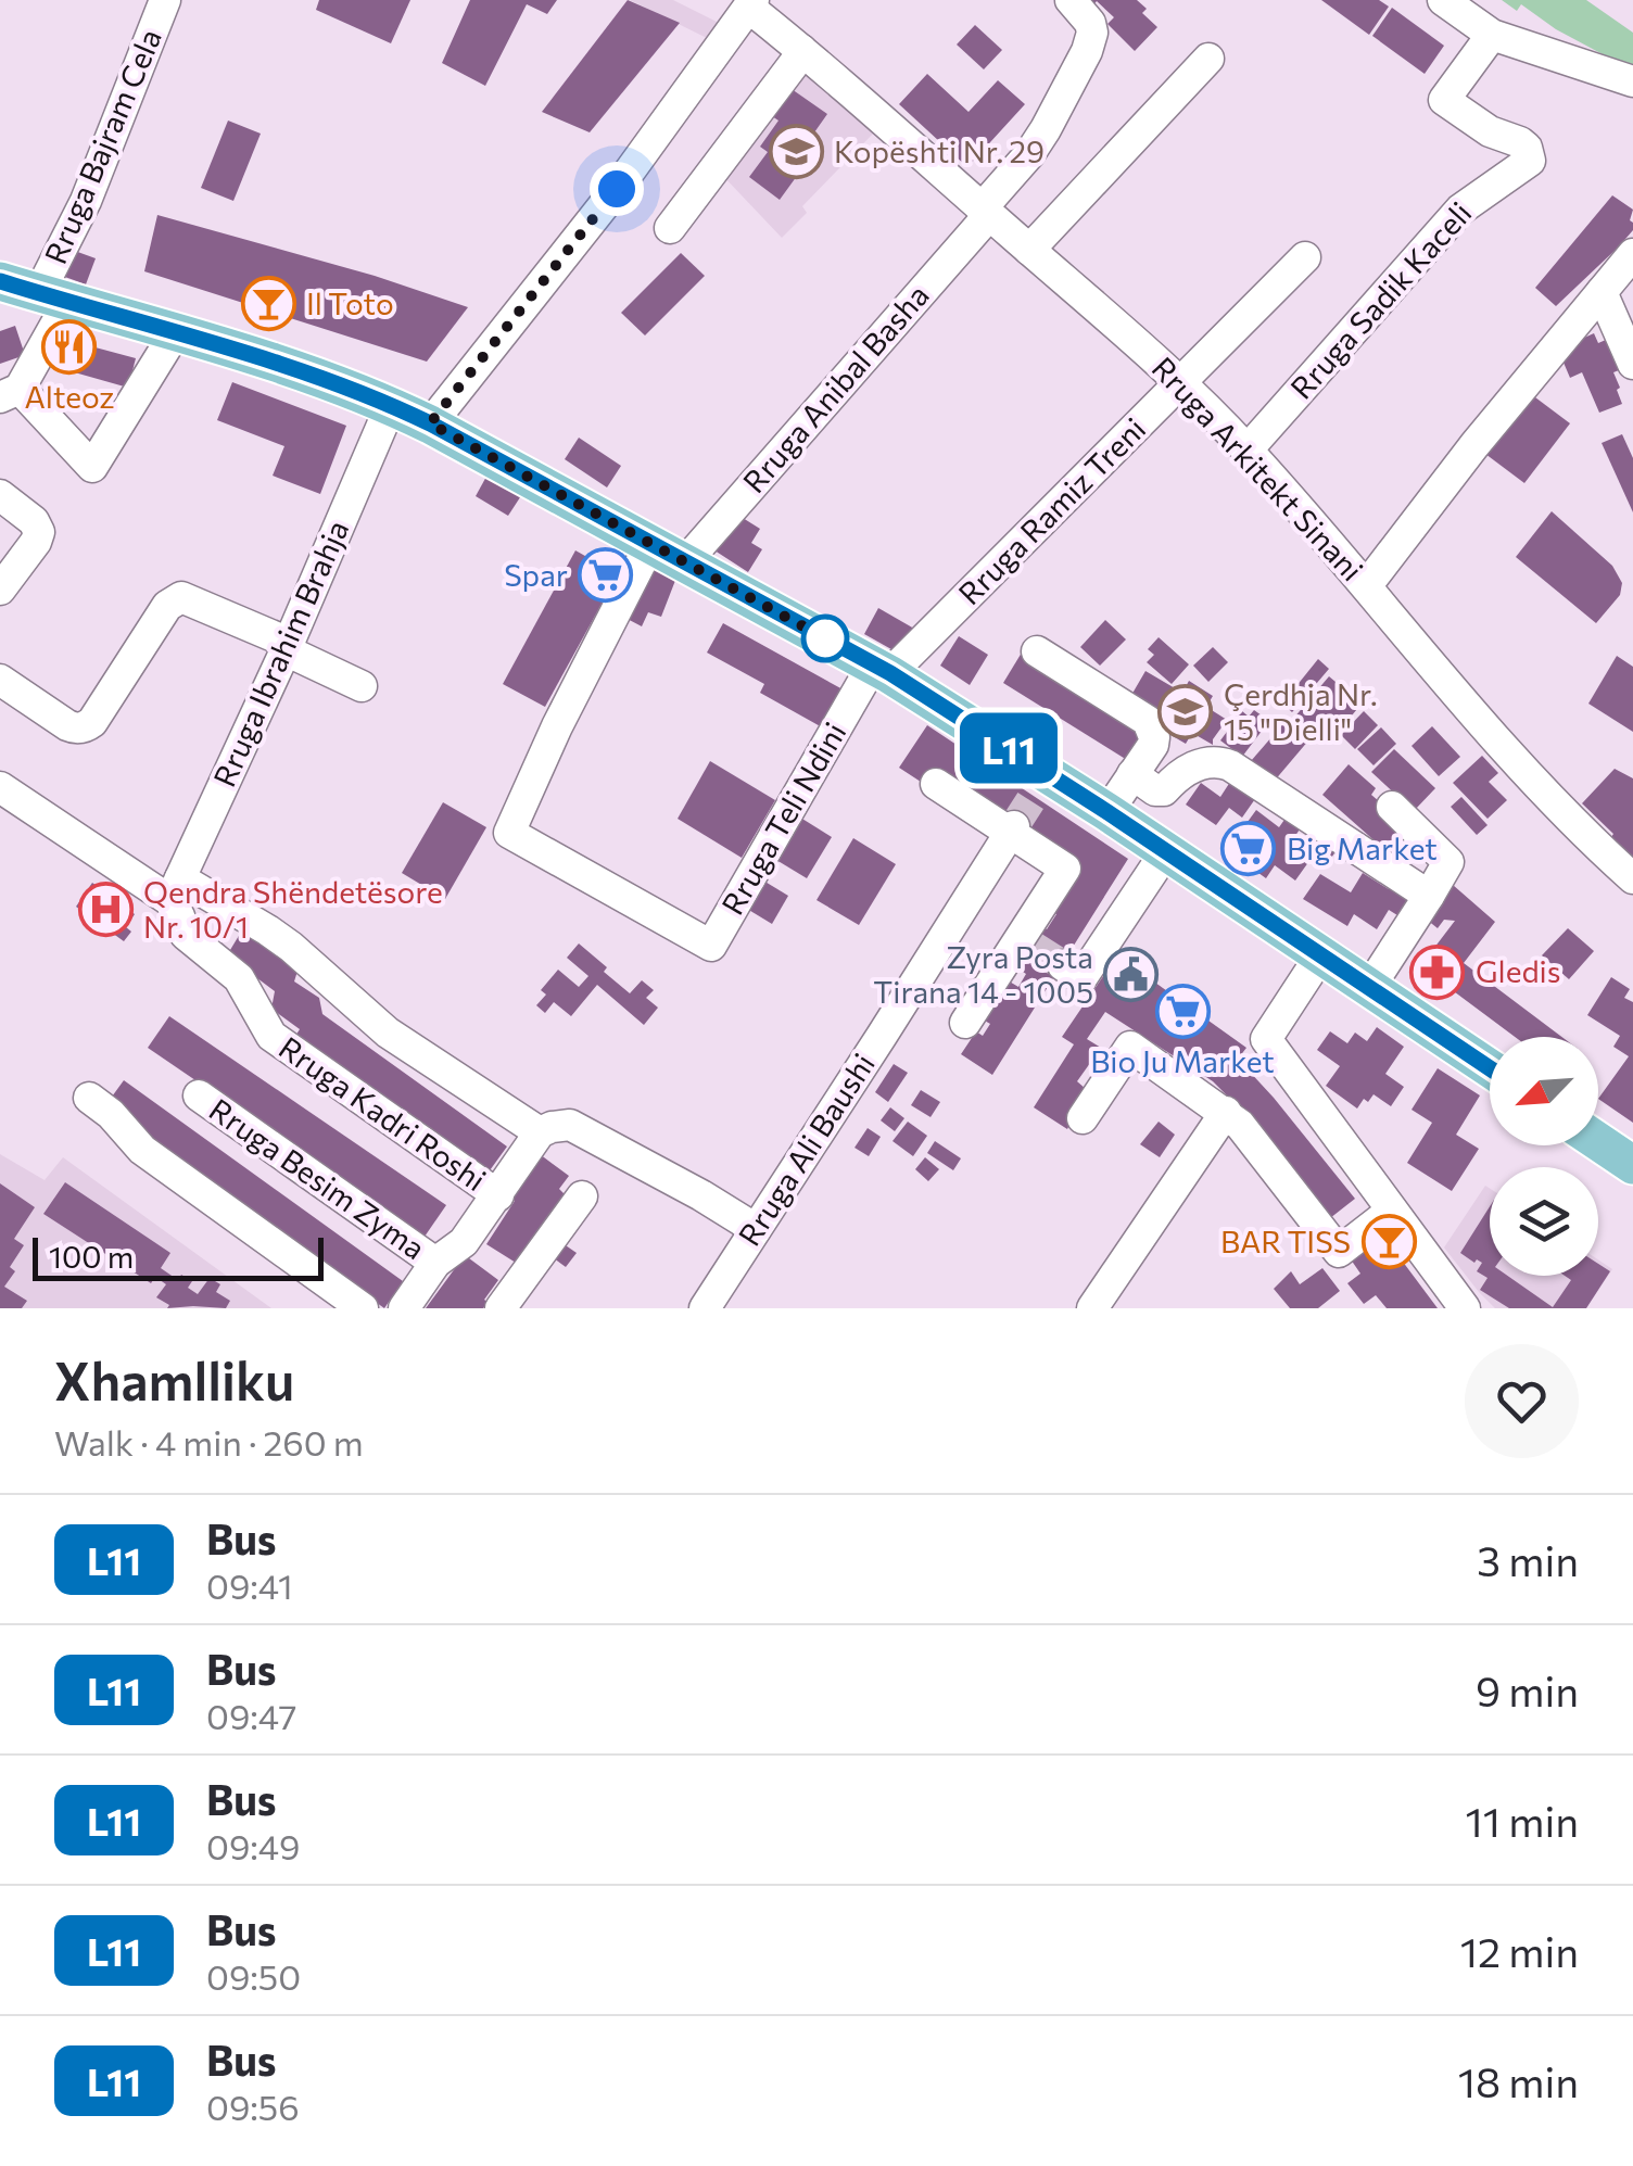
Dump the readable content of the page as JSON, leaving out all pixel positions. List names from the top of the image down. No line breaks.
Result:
{"streets":{"street":["Rruga Bajram Cela","Rruga Sadik Kaceli","Rruga Anibal Basha","Rruga Arkitekt Sinani","Rruga Ramiz Treni","Rruga Ibrahim Brahja","Rruga Teli Ndini","Rruga Kadri Roshi","Rruga Ali Baushi","Rruga Besim Zyma"]},"crossings":[["Rruga Sadik Kaceli","Rruga Arkitekt Sinani"],["Rruga Anibal Basha","Rruga Arkitekt Sinani"],["Rruga Arkitekt Sinani","Rruga Ramiz Treni"],["Rruga Ramiz Treni","Rruga Teli Ndini"],["Rruga Ibrahim Brahja","Rruga Kadri Roshi"],["Rruga Kadri Roshi","Rruga Besim Zyma"]],"places":{"school or university":["Kopështi Nr. 29","Çerdhja Nr. 15 \"Dielli\""],"bar":["Il Toto","BAR TISS"],"restaurant":["Alteoz"],"supermarket":["Spar","Big Market","Bio Ju Market"],"hospital":["Qendra Shëndetësore Nr. 10/1"],"pharmacy":["Gledis"],"public building":["Zyra Posta Tirana 14 - 1005"]},"lines":["bus line L11"],"scale_bar":"100 m","north":"bottom left","page":{"on_map":"L11","scale":"100 m","heading":["Xhamlliku","Walk · 4 min · 260 m"],"list":[{"mark":"L11","name":"Bus","note":"09:41","value":"3 min"},{"mark":"L11","name":"Bus","note":"09:47","value":"9 min"},{"mark":"L11","name":"Bus","note":"09:49","value":"11 min"},{"mark":"L11","name":"Bus","note":"09:50","value":"12 min"},{"mark":"L11","name":"Bus","note":"09:56","value":"18 min"}]}}
